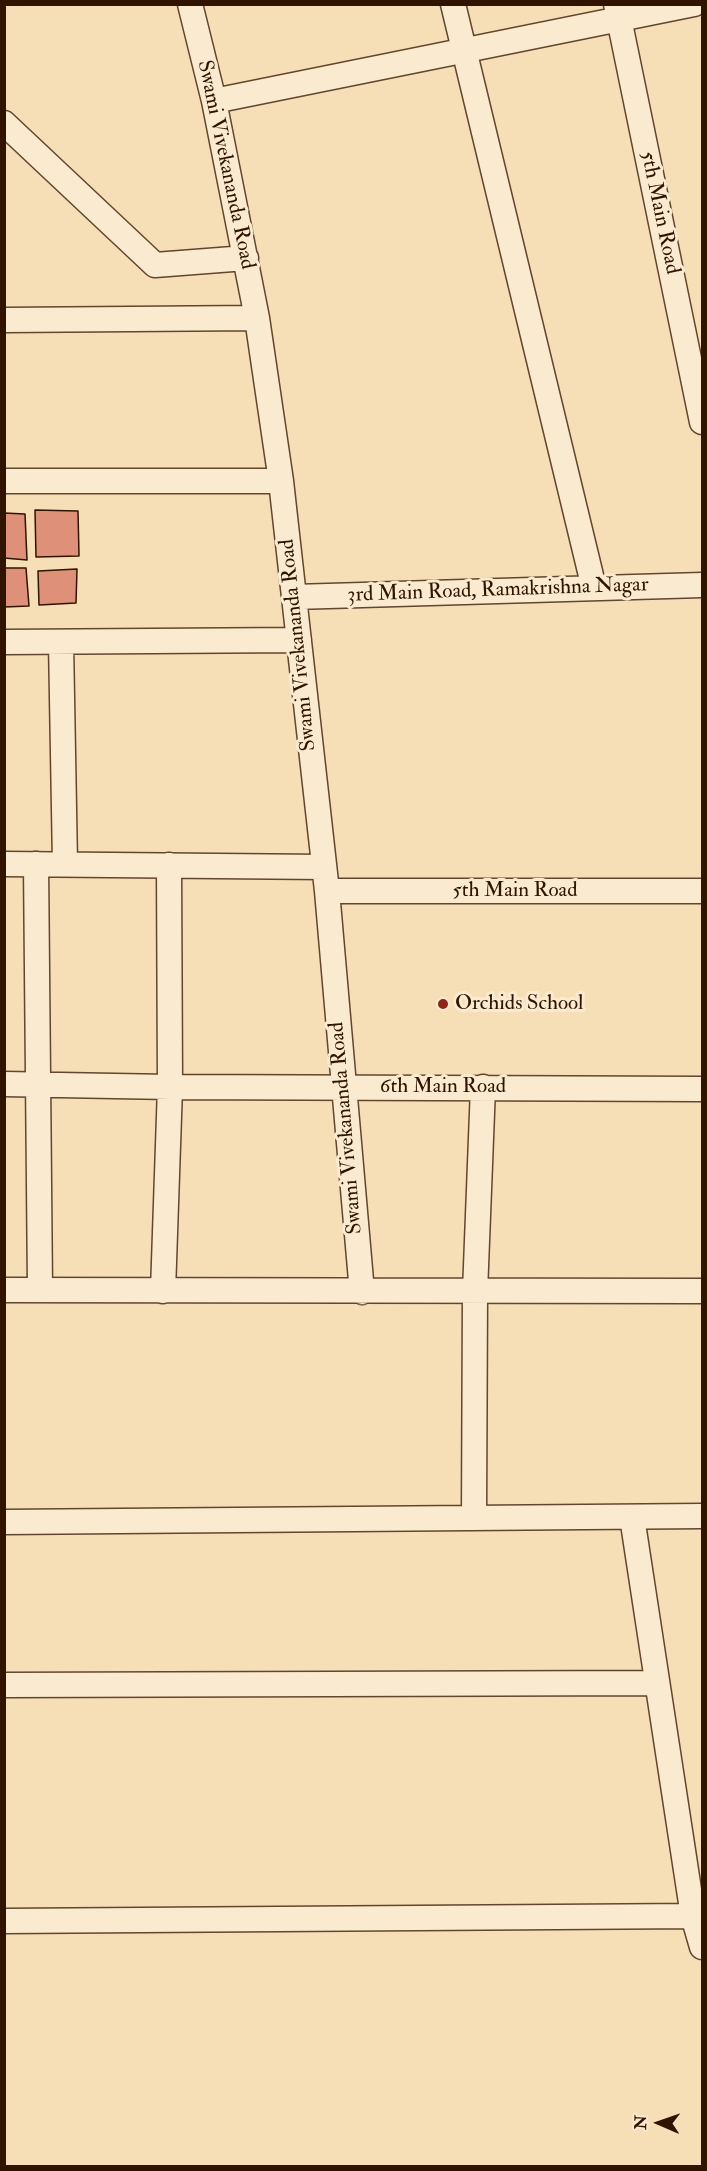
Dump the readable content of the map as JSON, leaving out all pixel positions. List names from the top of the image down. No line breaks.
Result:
{"streets":{"street":["Swami Vivekananda Road","5th Main Road","3rd Main Road, Ramakrishna Nagar","6th Main Road"]},"crossings":[["Swami Vivekananda Road","5th Main Road"],["Swami Vivekananda Road","3rd Main Road, Ramakrishna Nagar"],["Swami Vivekananda Road","6th Main Road"]],"places":["Orchids School"],"north":"left"}
